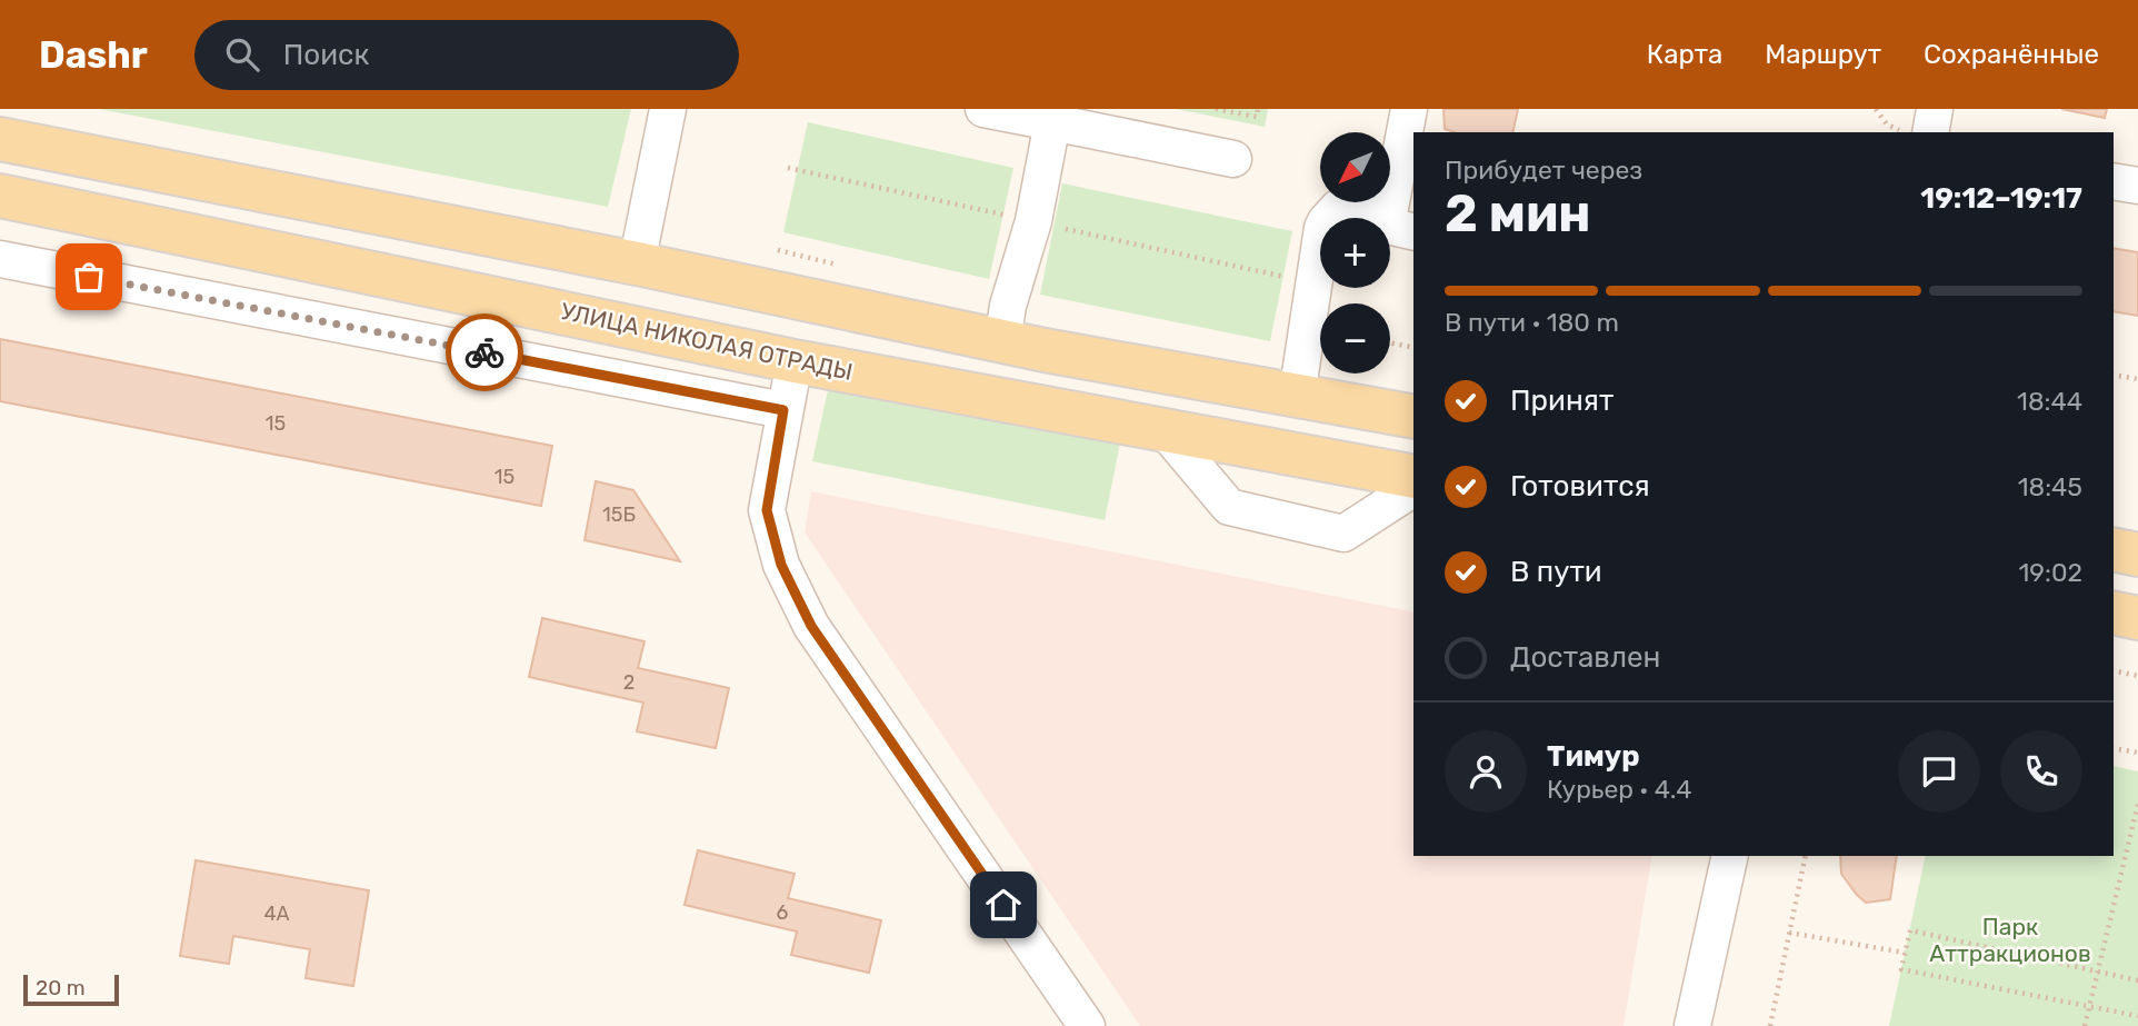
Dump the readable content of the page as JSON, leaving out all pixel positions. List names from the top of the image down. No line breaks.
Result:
{"streets":{"main road":["УЛИЦА НИКОЛАЯ ОТРАДЫ"]},"parks":["Парк Аттракционов"],"house_numbers":["15","15","15Б","2","6","4А"],"scale_bar":"20 m","north":"bottom left","page":{"header":"Dashr","search":"Поиск","nav":["Карта","Маршрут","Сохранённые"],"map_buttons":["+","−"],"heading":["2 мин","Прибудет через","19:12–19:17"],"panel":["Тимур","Курьер · 4.4"],"bar":"В пути · 180 m","list":[["Принят","18:44"],["Готовится","18:45"],["В пути","19:02"],"Доставлен"],"scale":"20 m"}}
